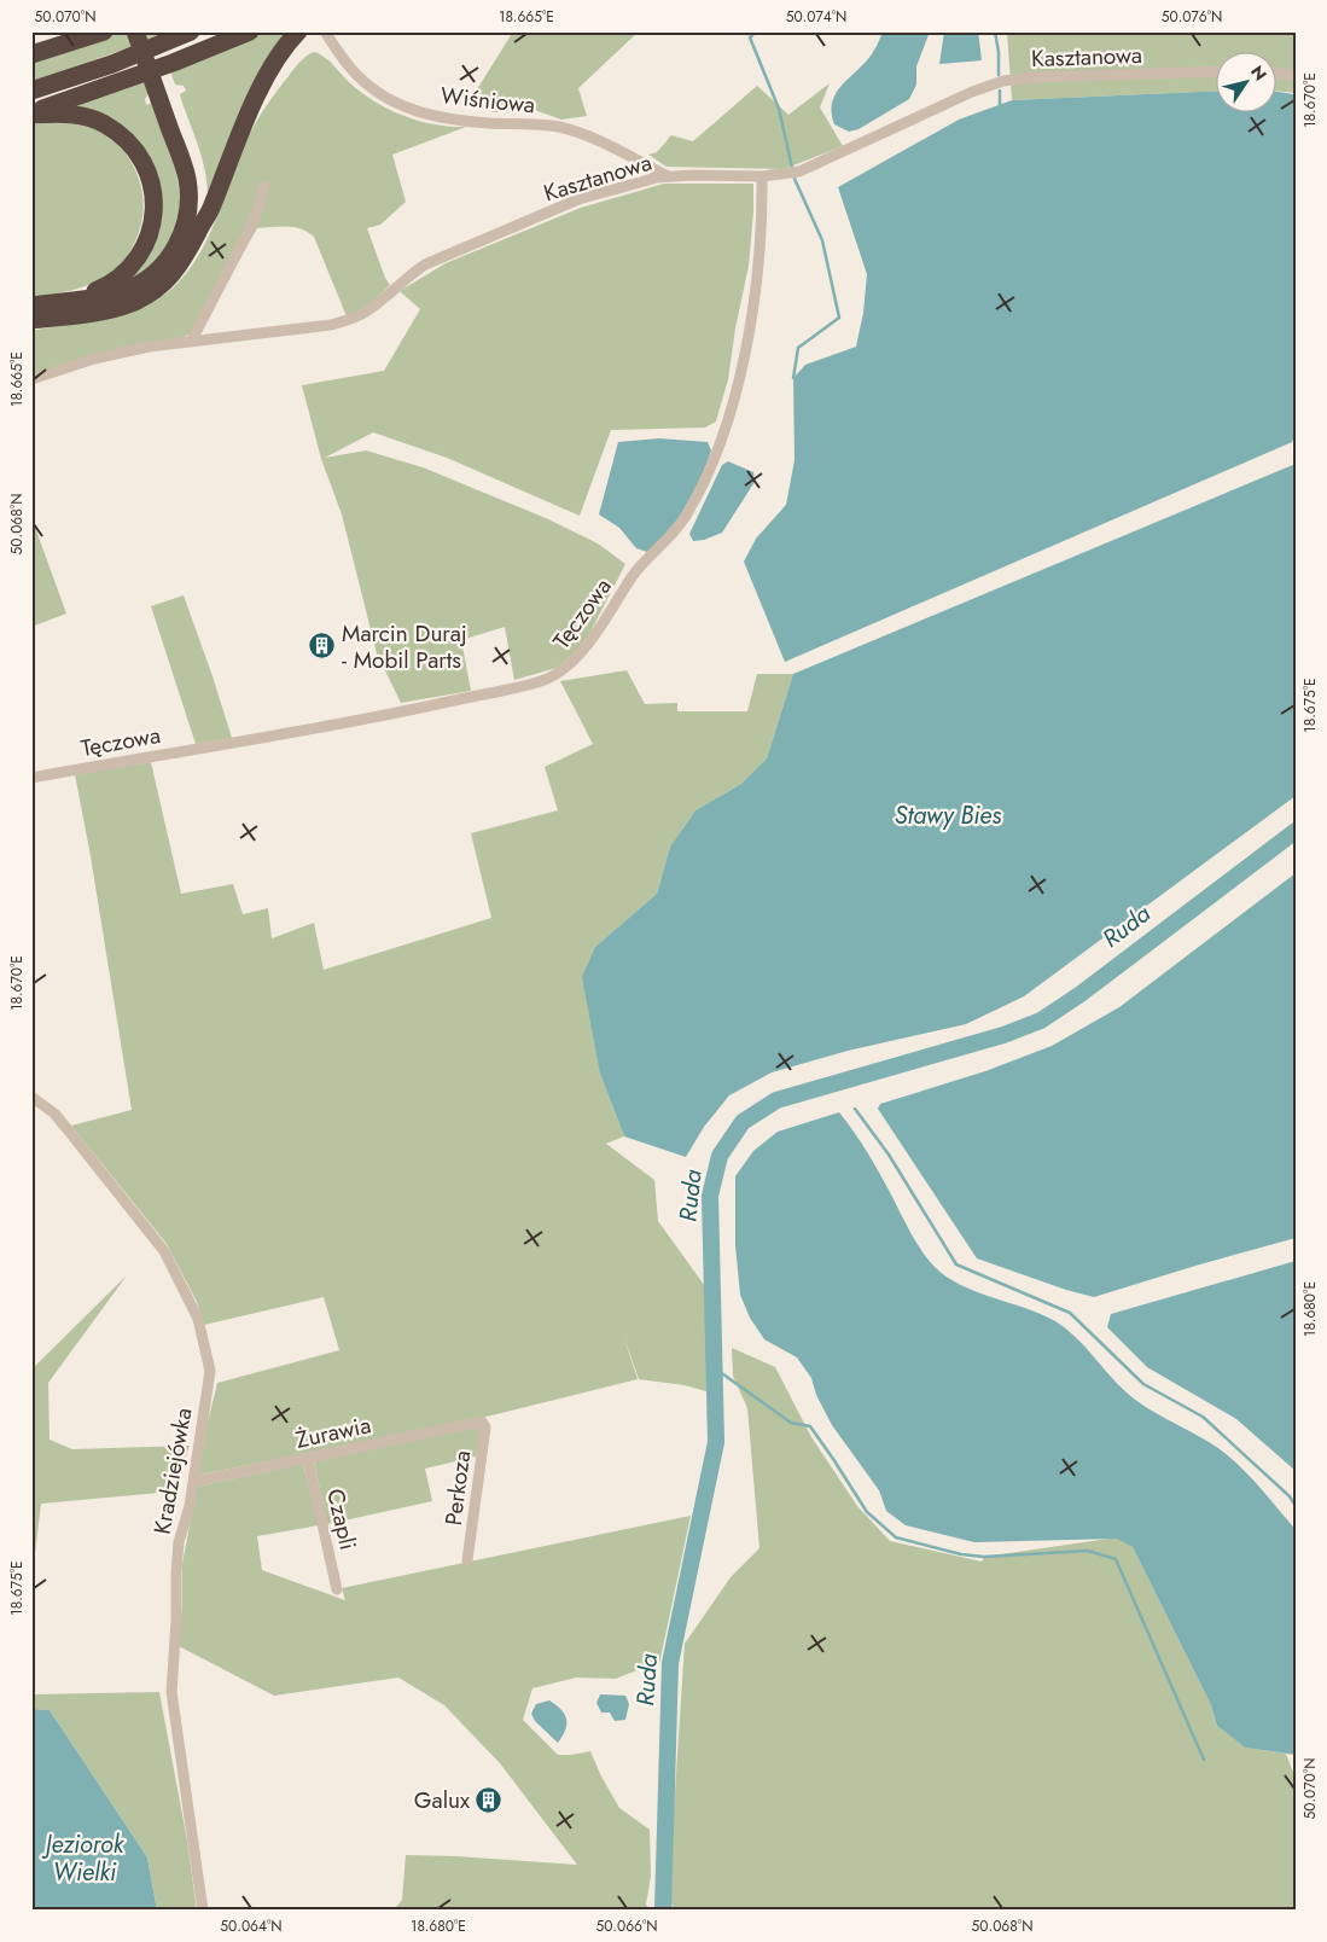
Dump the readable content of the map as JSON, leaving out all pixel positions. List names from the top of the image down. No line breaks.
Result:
{"streets":{"street":["Kasztanowa","Wiśniowa","Tęczowa","Żurawia","Kradziejówka","Perkoza","Czapli"]},"crossings":[["Kasztanowa","Wiśniowa"],["Kasztanowa","Tęczowa"],["Żurawia","Kradziejówka"],["Żurawia","Perkoza"],["Żurawia","Czapli"]],"water":["Stawy Bies","Ruda","Jeziorok Wielki"],"places":{"building":["Marcin Duraj - Mobil Parts","Galux"]},"north":"top right","coordinates":["50.070°N","18.665°E","50.074°N","50.076°N","18.670°E","50.068°N","18.675°E","18.680°E","50.064°N","50.066°N"]}
